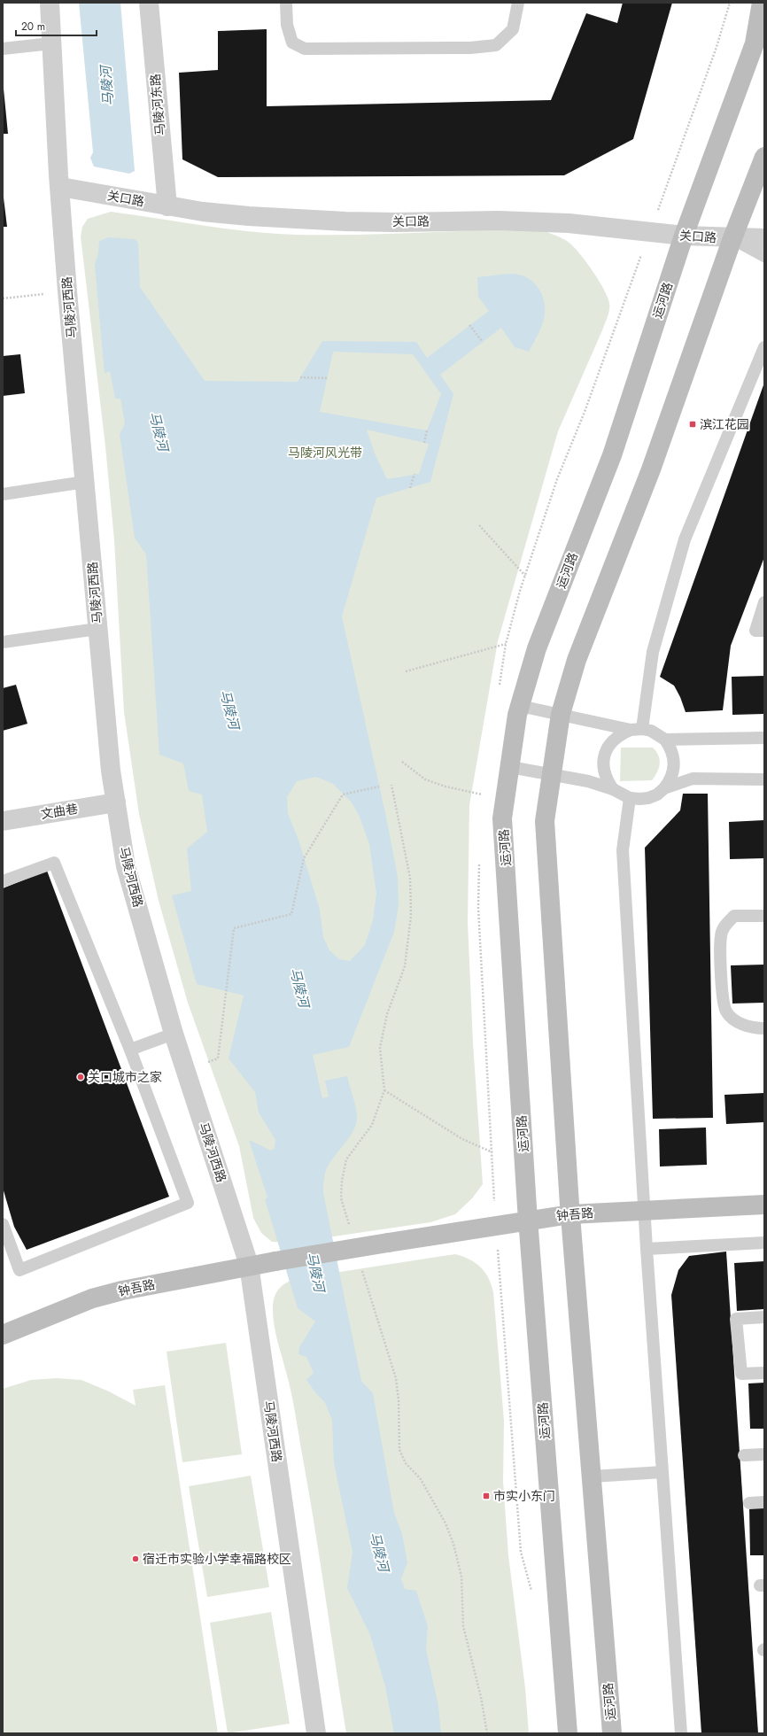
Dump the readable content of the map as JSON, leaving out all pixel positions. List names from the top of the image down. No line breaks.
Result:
{"streets":{"street":["马陵河东路","关口路","运河路","马陵河西路","文曲巷","钟吾路"]},"crossings":[["马陵河东路","关口路"],["关口路","运河路"],["关口路","马陵河西路"],["运河路","钟吾路"],["马陵河西路","文曲巷"],["马陵河西路","钟吾路"]],"water":["马陵河"],"parks":["马陵河风光带"],"places":{"transit":["滨江花园","市实小东门"],"other":["关口城市之家","宿迁市实验小学幸福路校区"]},"scale_bar":"20 m"}
